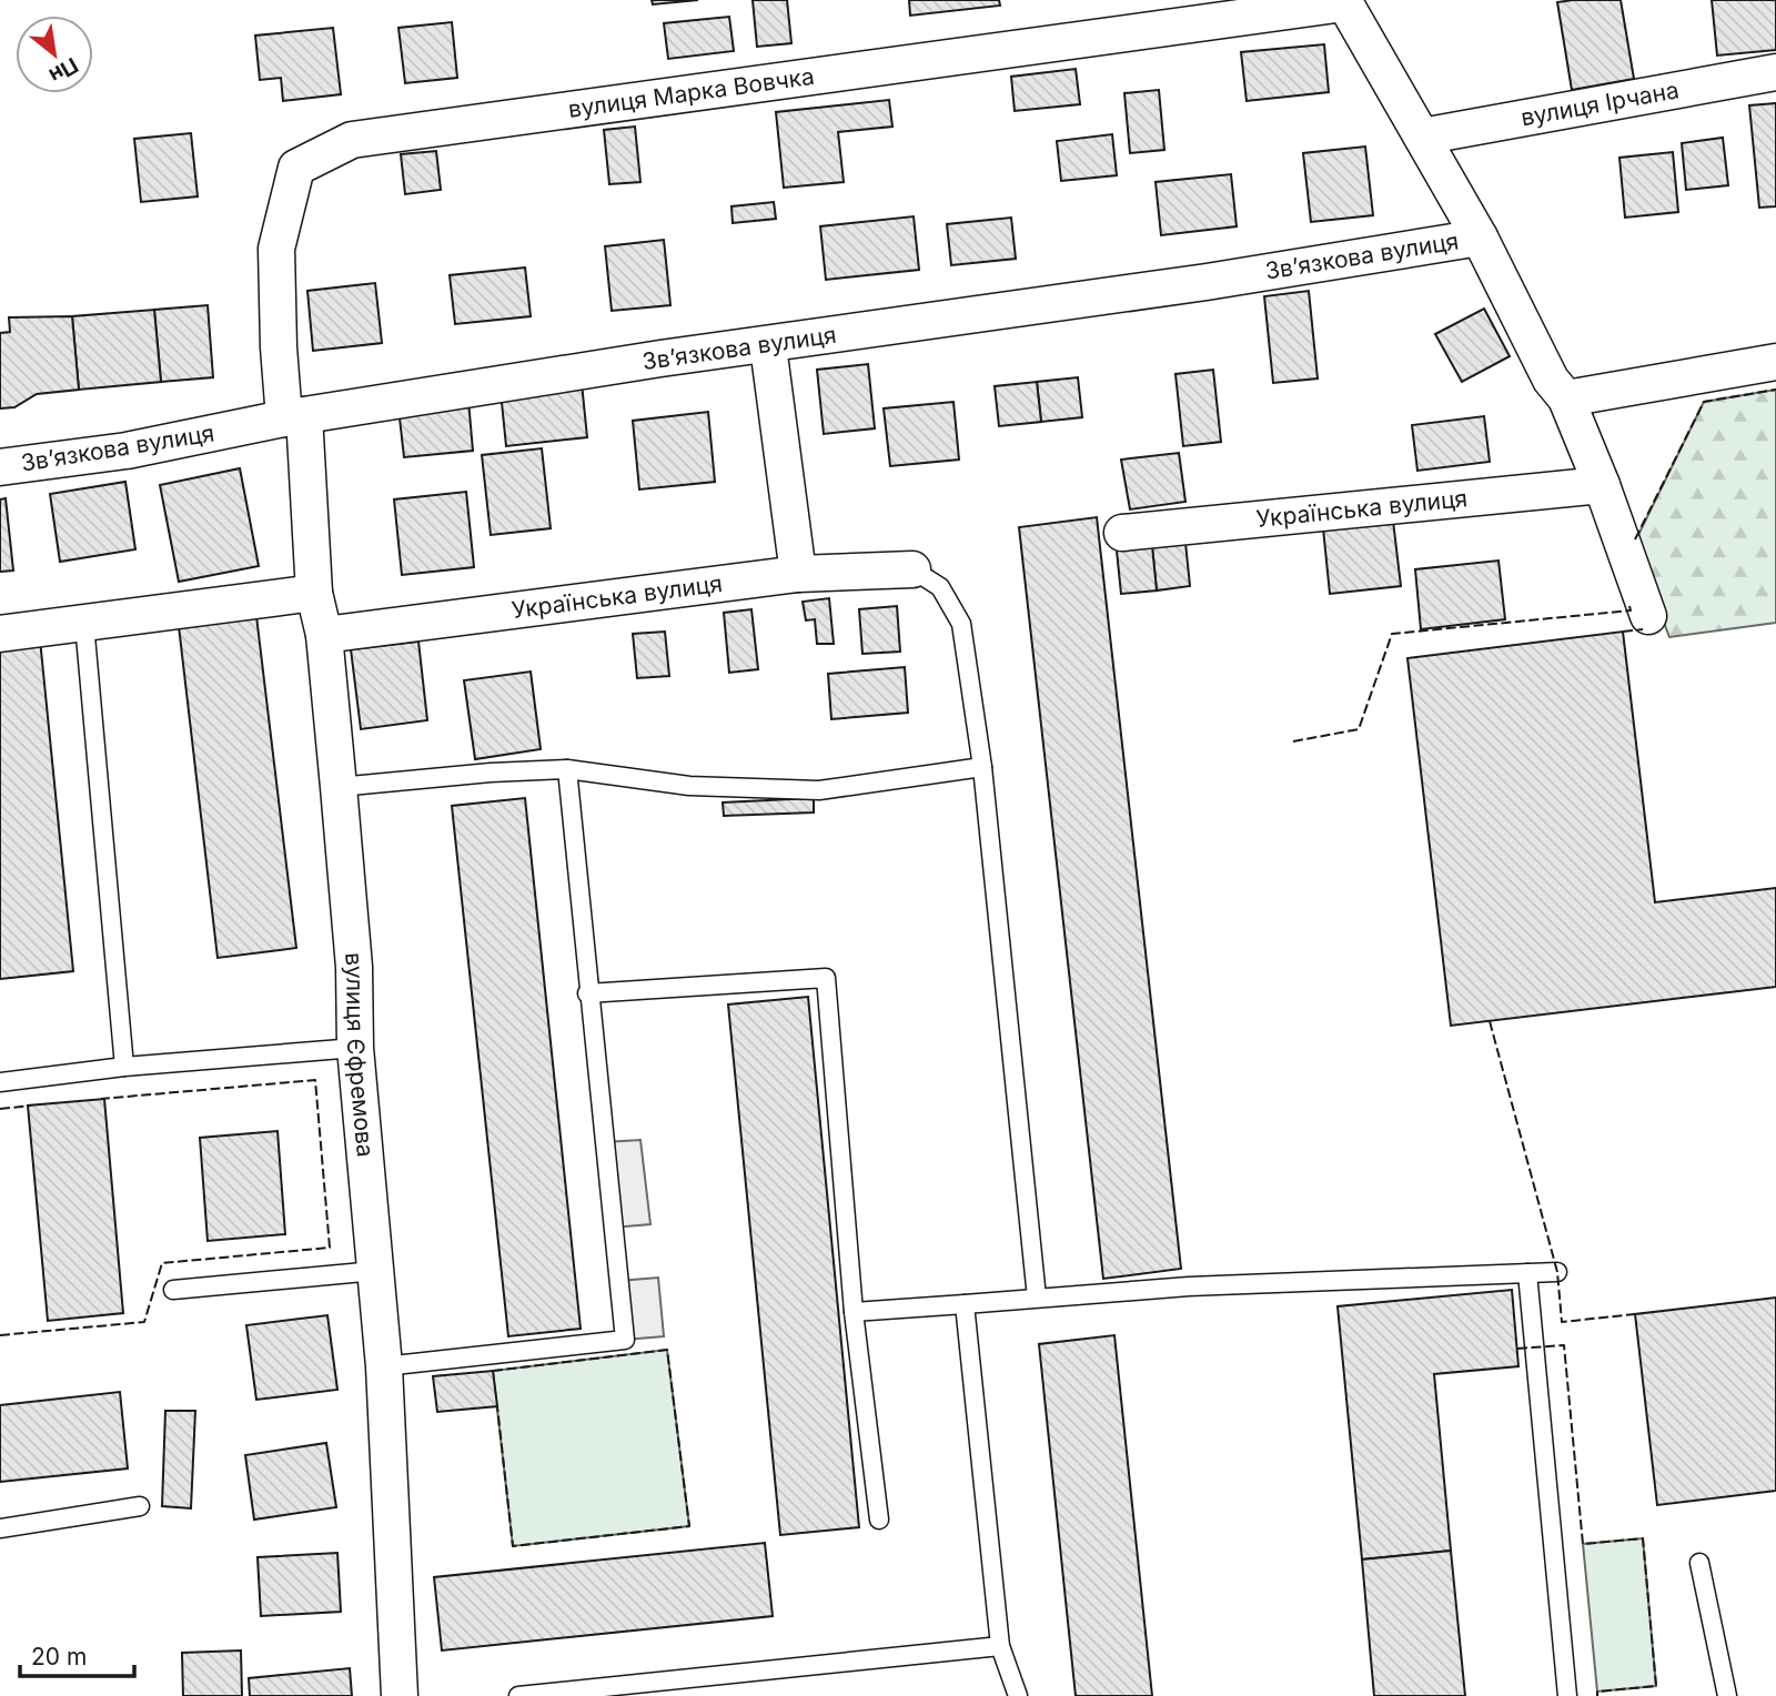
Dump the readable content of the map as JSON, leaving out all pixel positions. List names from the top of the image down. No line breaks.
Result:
{"streets":{"street":["вулиця Марка Вовчка","вулиця Ірчана","Звʼязкова вулиця","Українська вулиця","вулиця Єфремова"]},"crossings":[["вулиця Марка Вовчка","Звʼязкова вулиця"],["вулиця Марка Вовчка","вулиця Єфремова"],["Звʼязкова вулиця","вулиця Єфремова"],["Українська вулиця","вулиця Єфремова"]],"scale_bar":"20 m","north":"bottom right"}
